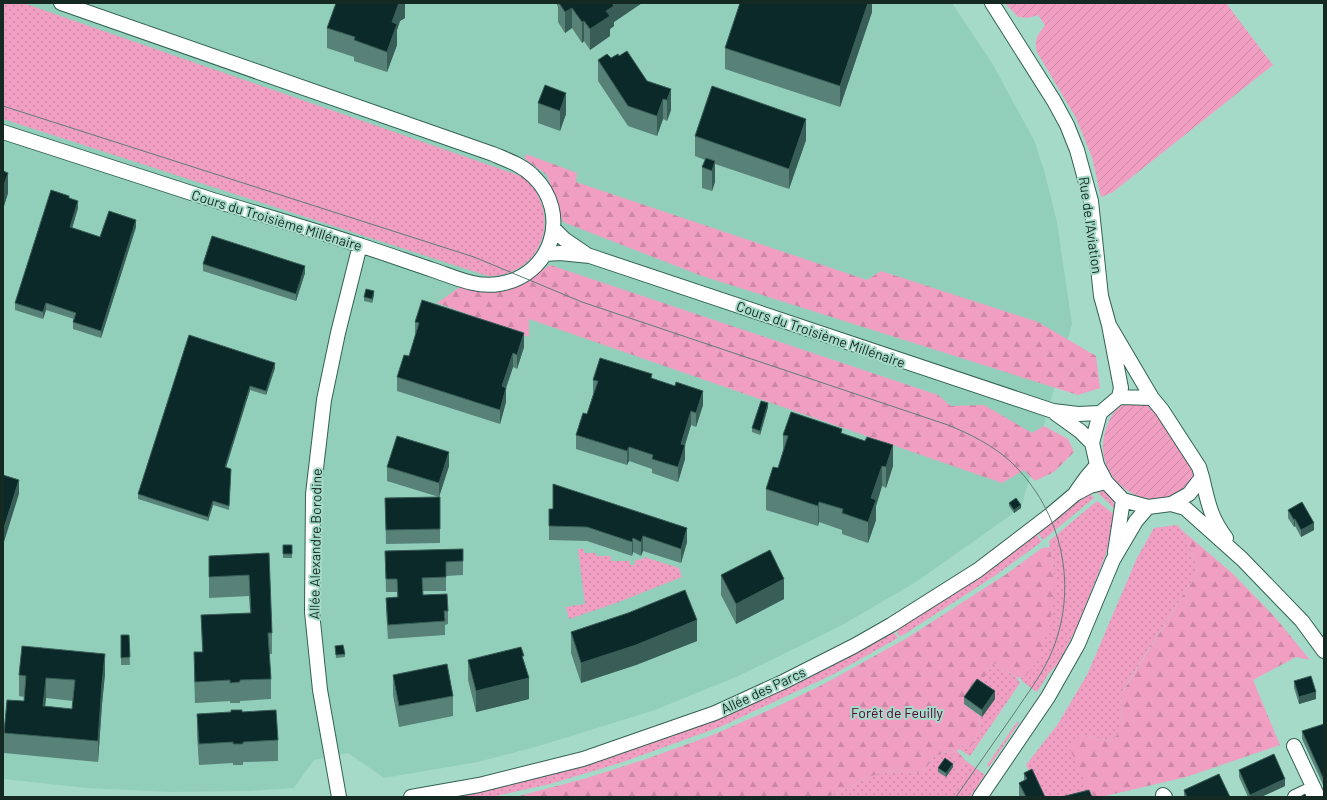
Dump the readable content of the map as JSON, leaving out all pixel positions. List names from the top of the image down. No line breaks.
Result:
{"streets":{"street":["Cours du Troisième Millénaire","Rue de l'Aviation","Allée Alexandre Borodine","Allée des Parcs"]},"crossings":[["Cours du Troisième Millénaire","Rue de l'Aviation"],["Cours du Troisième Millénaire","Allée Alexandre Borodine"],["Cours du Troisième Millénaire","Allée des Parcs"],["Rue de l'Aviation","Allée des Parcs"]],"parks":["Forêt de Feuilly"]}
